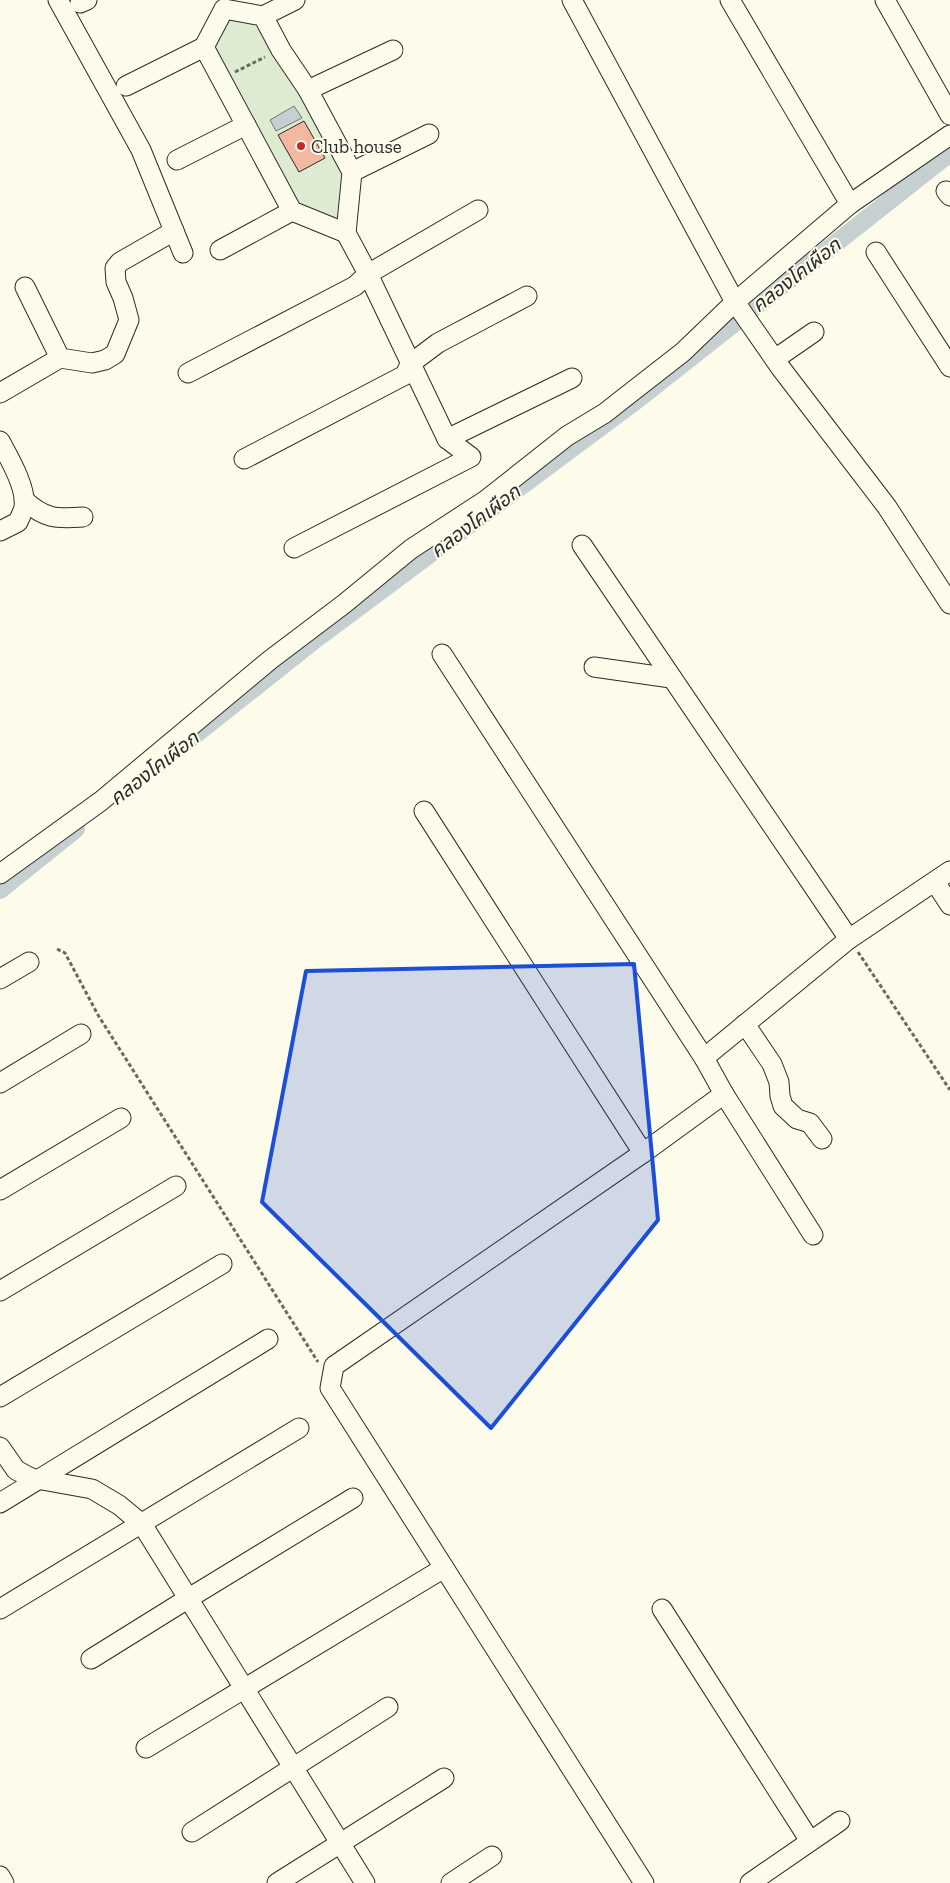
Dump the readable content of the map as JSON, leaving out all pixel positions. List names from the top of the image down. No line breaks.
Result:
{"water":["คลองโคเผือก"],"places":["Club house"]}
